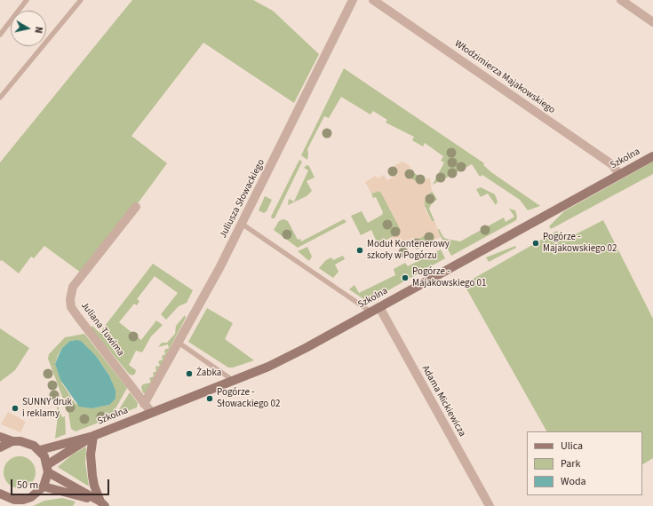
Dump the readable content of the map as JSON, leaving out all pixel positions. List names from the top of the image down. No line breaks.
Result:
{"streets":{"street":["Włodzimierza Majakowskiego","Szkolna","Juliusza Słowackiego","Juliana Tuwima","Adama Mickiewicza"]},"crossings":[["Włodzimierza Majakowskiego","Szkolna"],["Szkolna","Juliana Tuwima"],["Szkolna","Adama Mickiewicza"],["Juliusza Słowackiego","Juliana Tuwima"]],"places":["Pogórze - Majakowskiego 02","Moduł Kontenerowy szkoły w Pogórzu","Pogórze - Majakowskiego 01","Żabka","Pogórze - Słowackiego 02","SUNNY druk i reklamy"],"legend":["Ulica","Park","Woda"],"scale_bar":"50 m","north":"right"}
